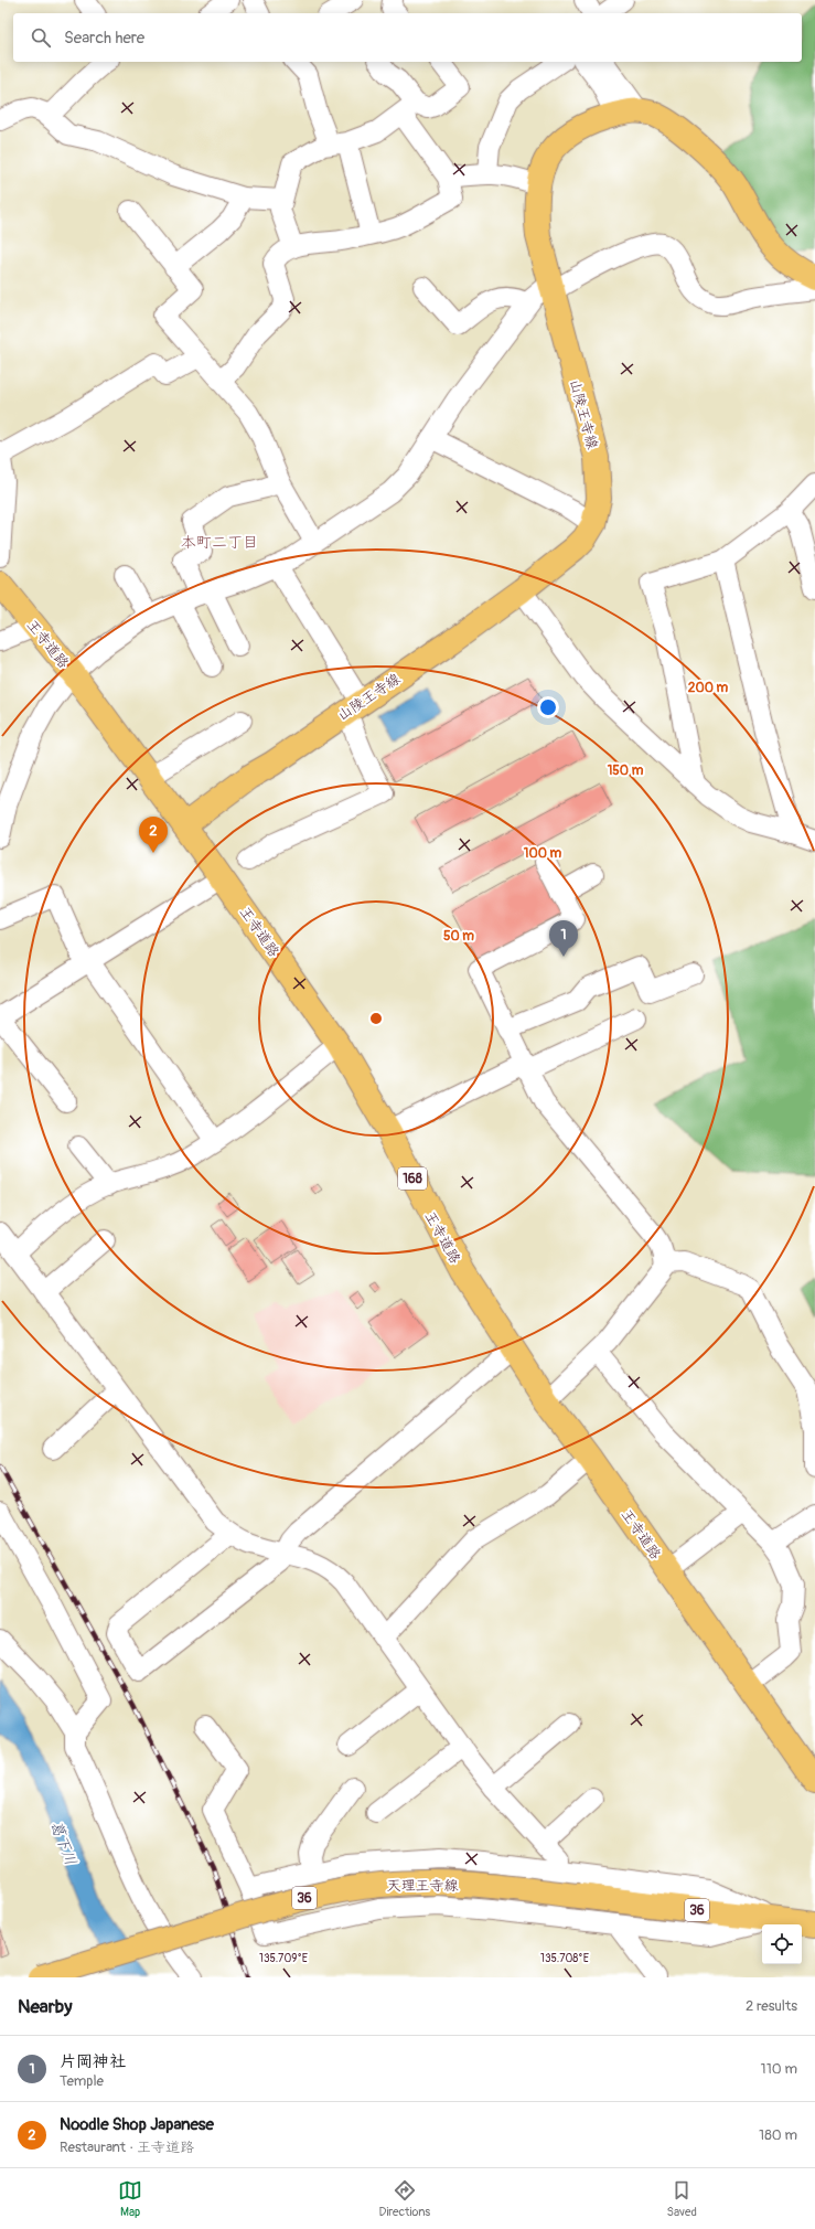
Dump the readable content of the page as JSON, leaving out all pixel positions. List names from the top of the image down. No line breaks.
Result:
{"streets":{"main road":["山陵王寺線","王寺道路","168","天理王寺線","36"]},"crossings":[["山陵王寺線","王寺道路"]],"districts":["本町二丁目"],"water":["葛下川"],"page":{"search":"Search here","pins":["2","1"],"heading":["Nearby","2 results"],"list":[{"mark":"1","name":"片岡神社","note":"Temple","value":"110 m"},{"mark":"2","name":"Noodle Shop Japanese","note":"Restaurant · 王寺道路","value":"180 m"}],"nav":["Map","Directions","Saved"]},"coordinates":["135.709°E","135.708°E"],"rings":["200 m","150 m","100 m","50 m"]}
